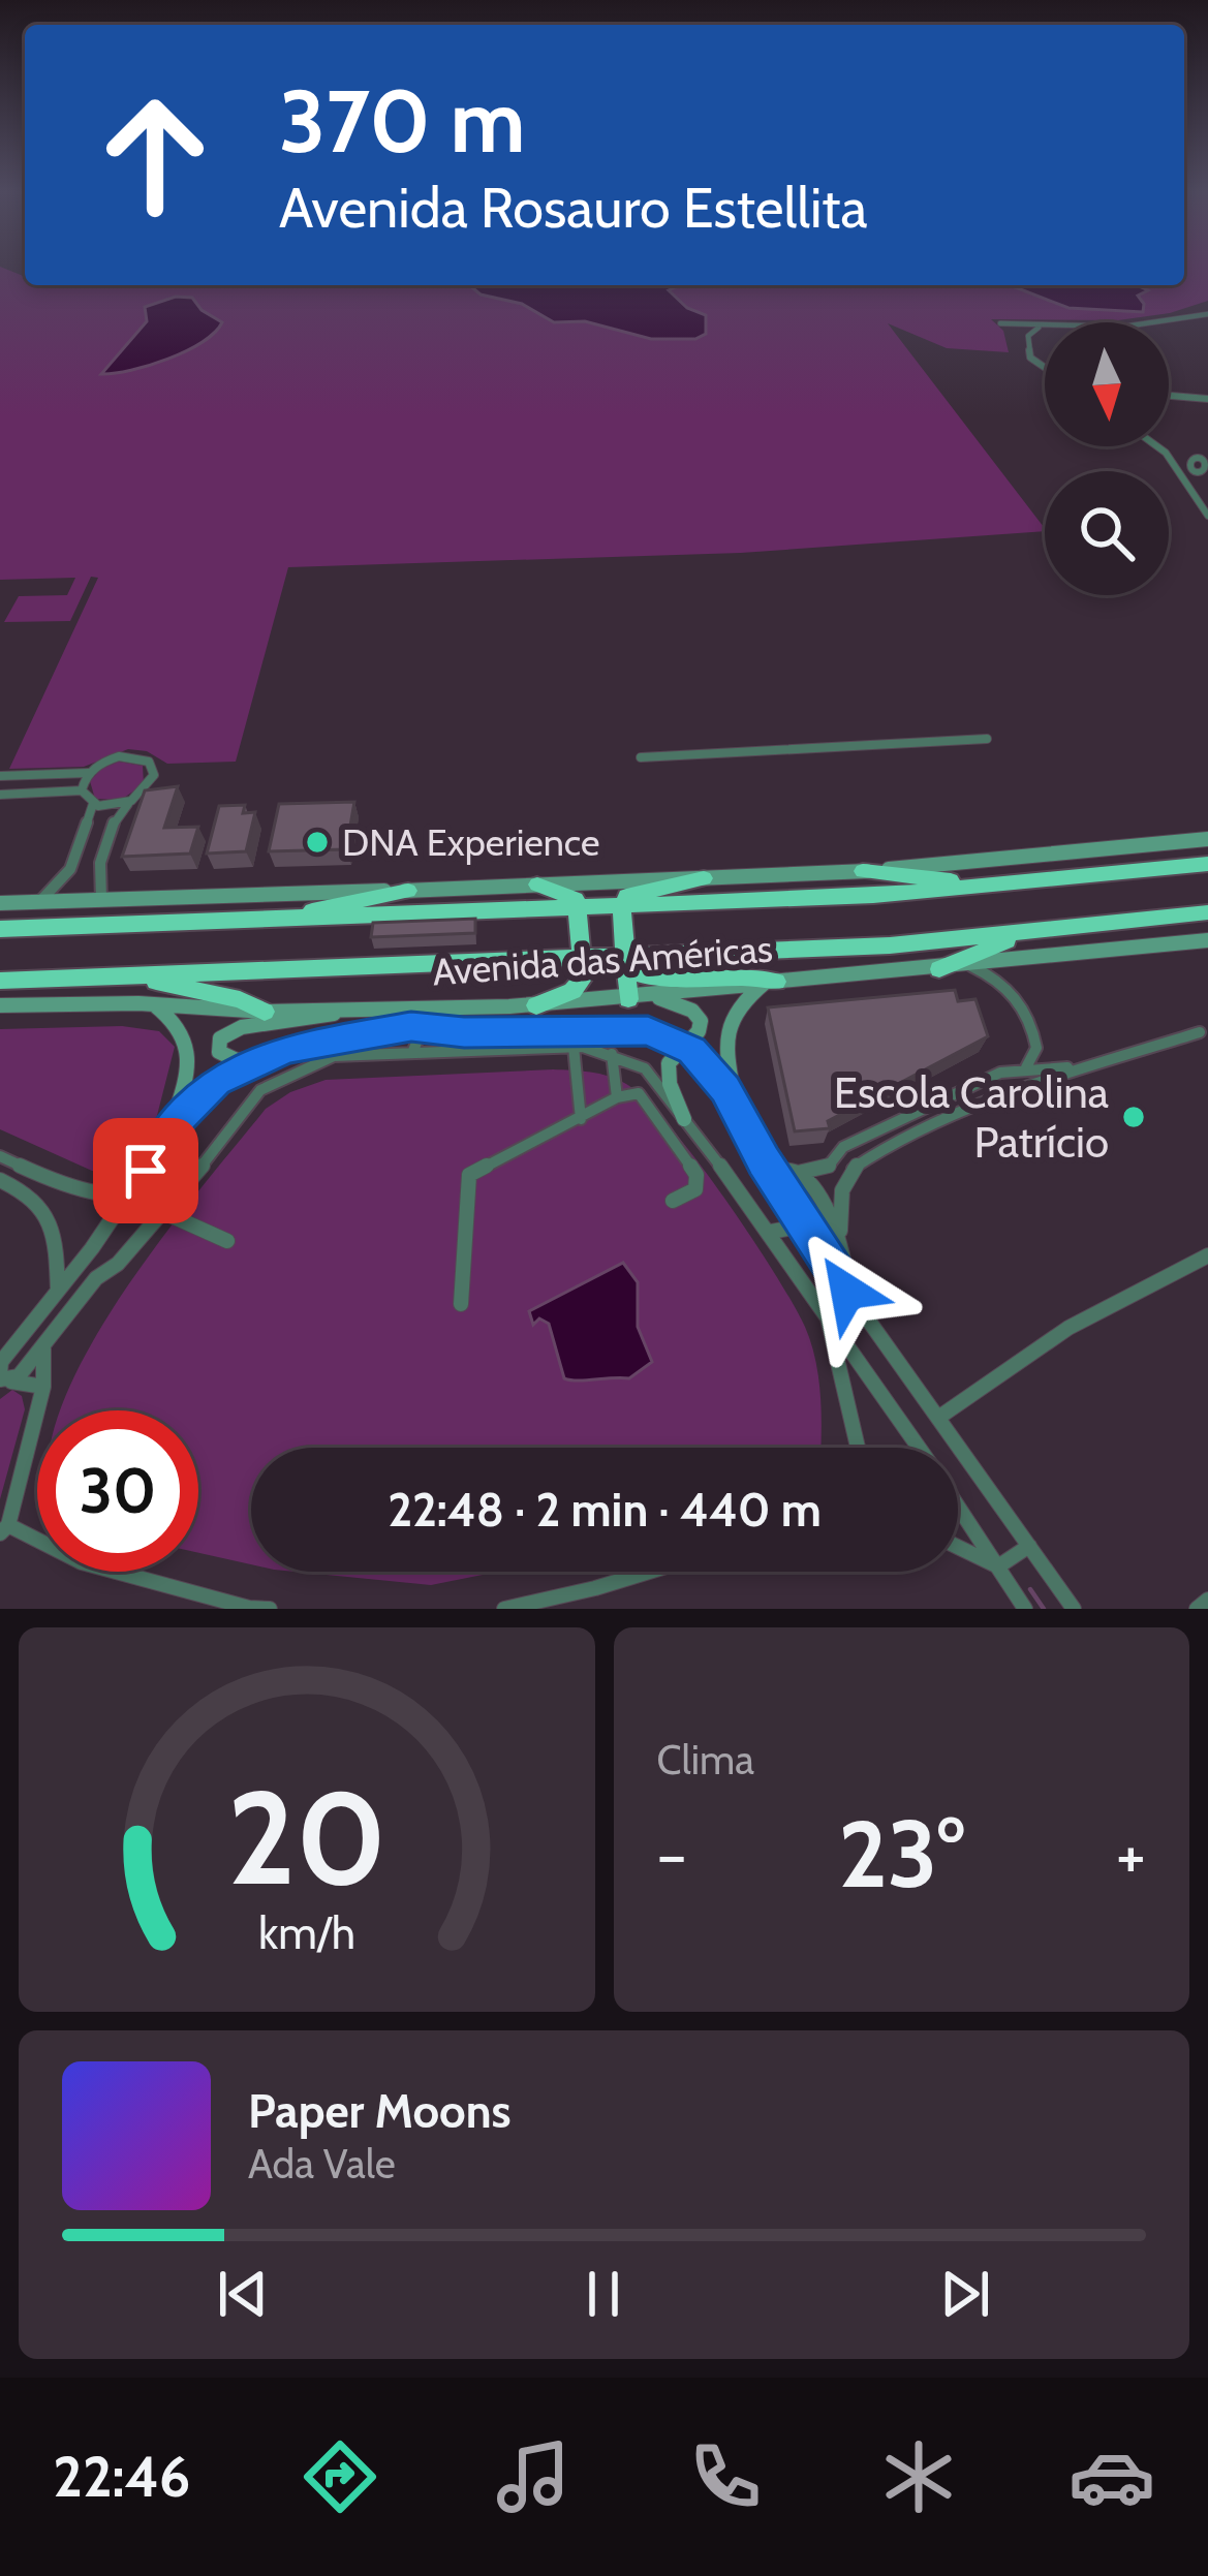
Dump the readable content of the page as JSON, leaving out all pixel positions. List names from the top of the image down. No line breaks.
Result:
{"streets":{"highway":["Avenida das Américas"]},"places":["DNA Experience","Escola Carolina Patrício"],"north":"bottom","page":{"turn":["370 m","Avenida Rosauro Estellita"],"limit":"30","trip":"22:48 · 2 min · 440 m","tile":"Clima","heat":["−","23°","+"],"song":["Paper Moons","Ada Vale"],"tabs":"22:46","gauge":["20","km/h"]}}
